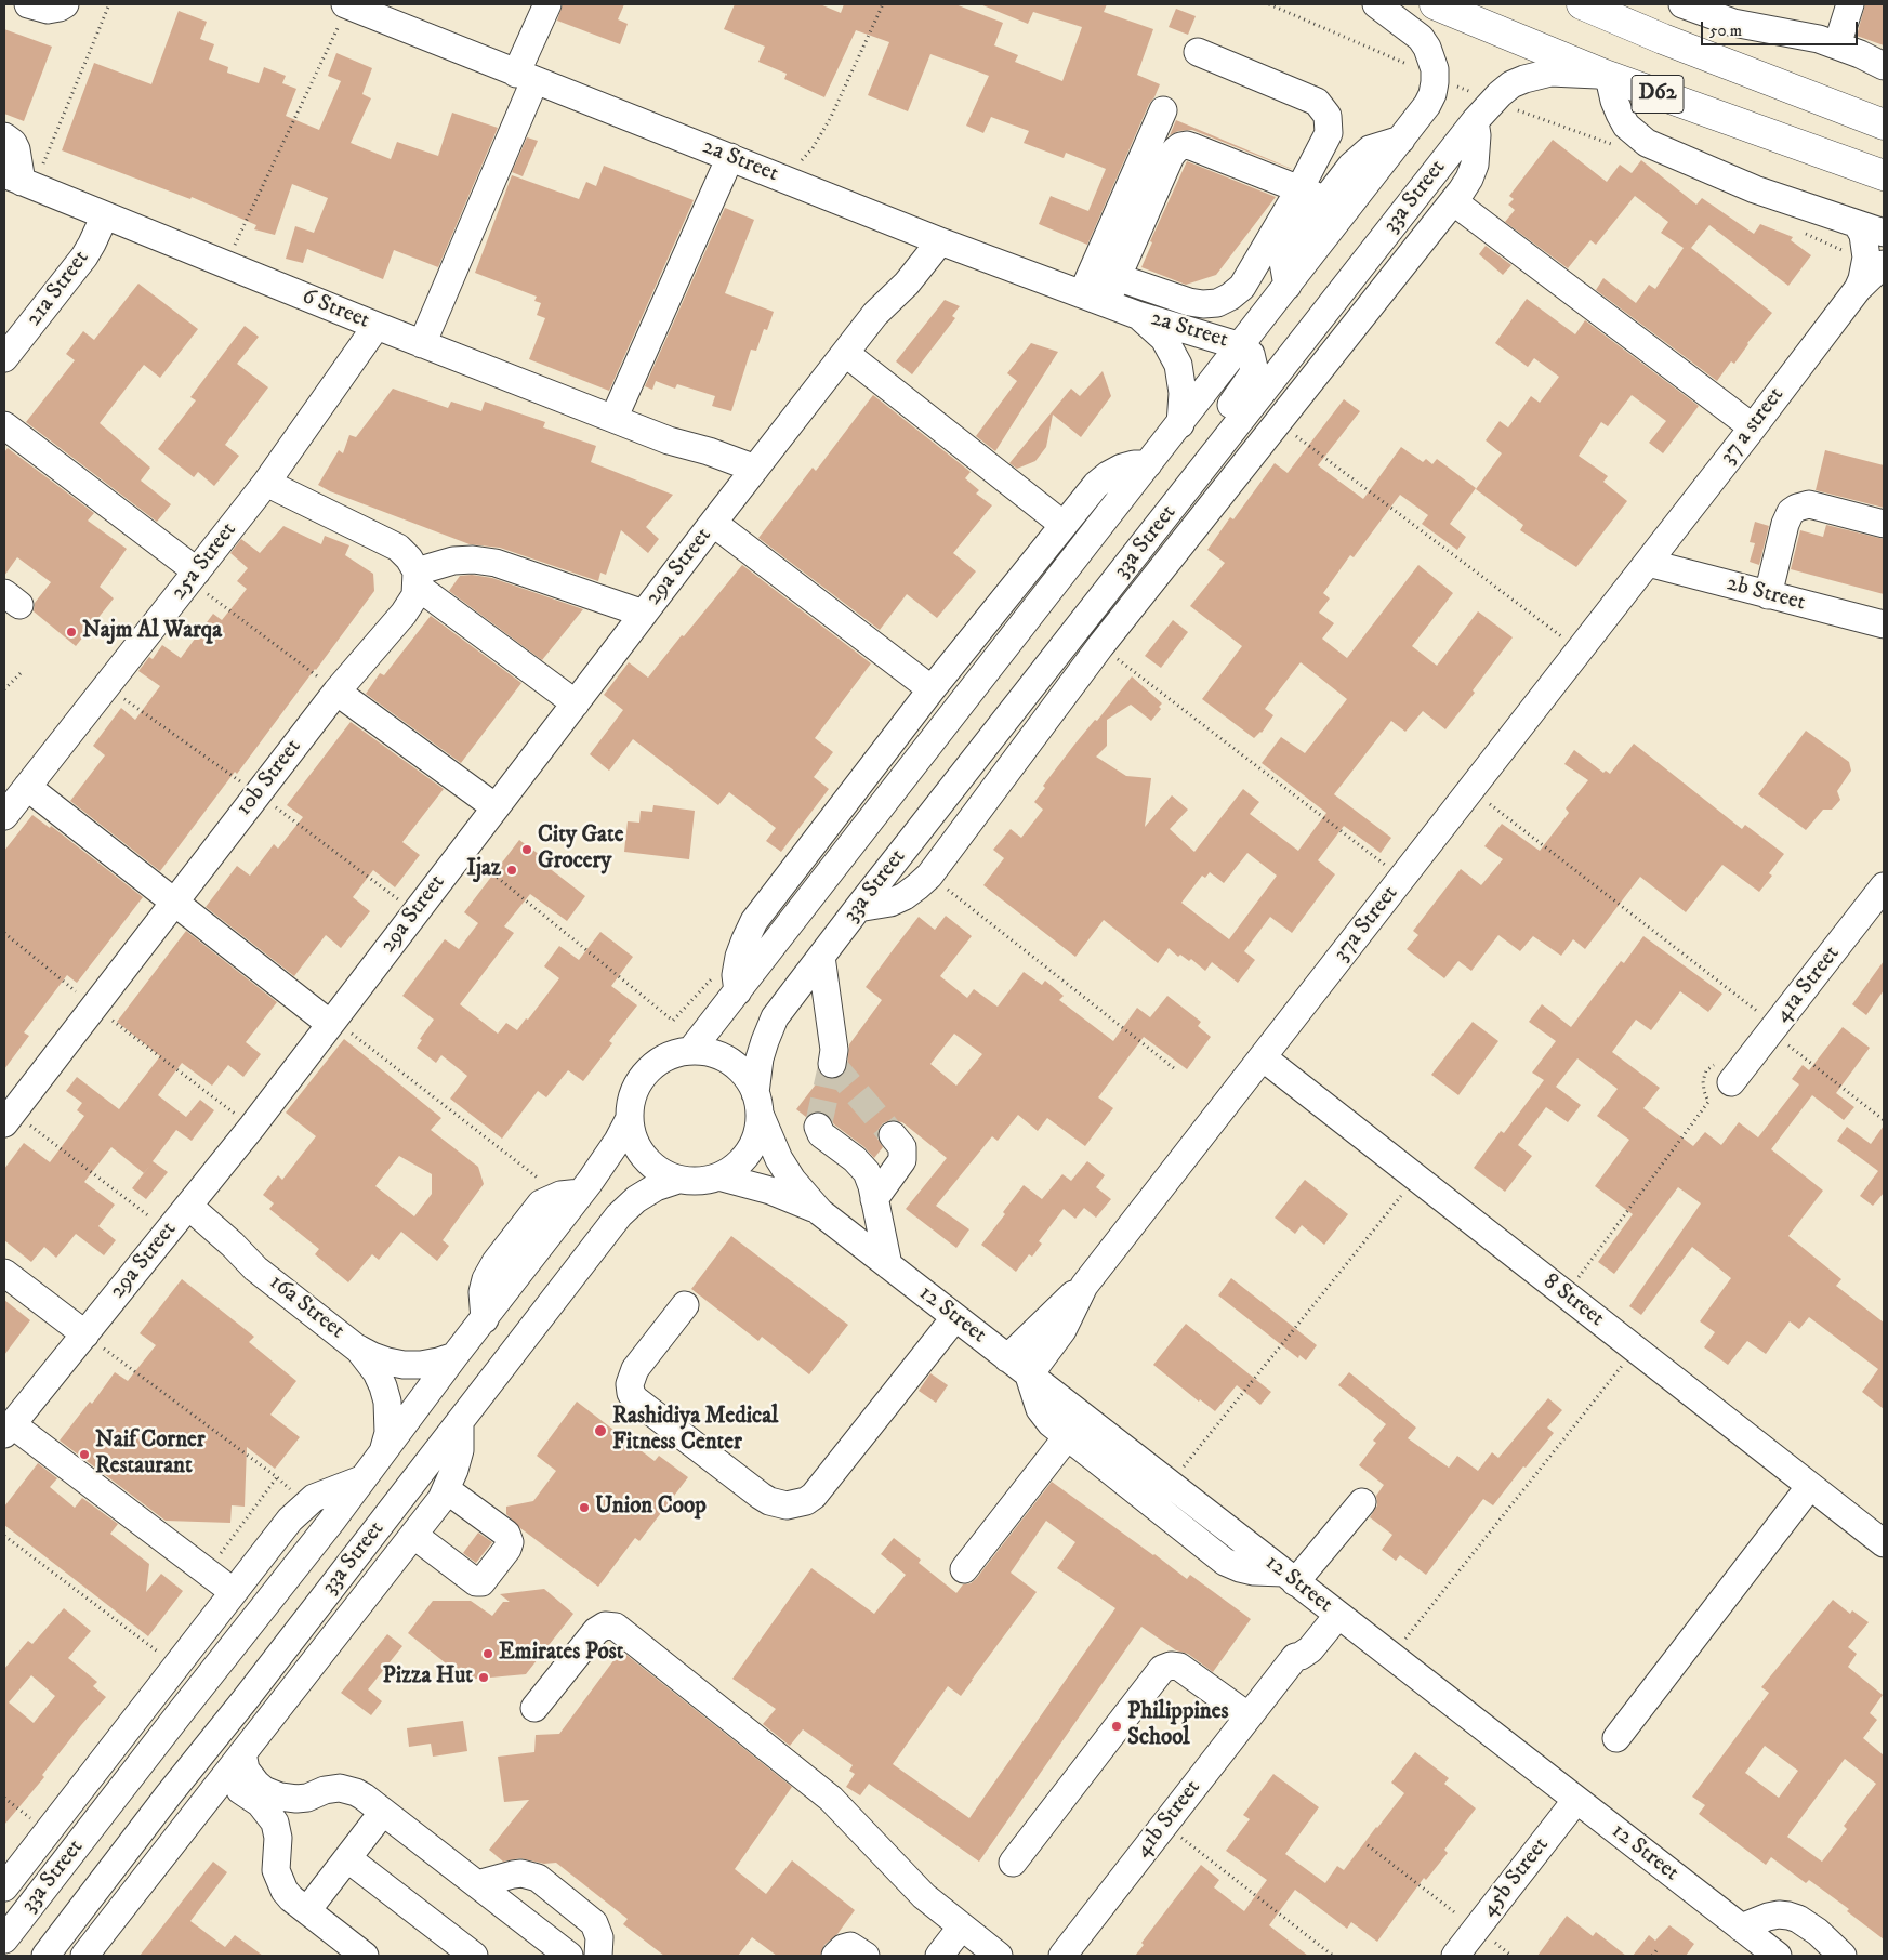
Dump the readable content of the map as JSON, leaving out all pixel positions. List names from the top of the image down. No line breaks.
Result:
{"streets":{"main road":["D62"],"street":["2a Street","33a Street","21a Street","6 Street","37 a street","25a Street","29a Street","2b Street","10b Street","37a Street","41a Street","8 Street","16a Street","12 Street","41b Street","45b Street"]},"crossings":[["D62","33a Street"],["2a Street","33a Street"],["2a Street","29a Street"],["33a Street","16a Street"],["33a Street","12 Street"],["21a Street","6 Street"],["6 Street","25a Street"],["6 Street","29a Street"],["37 a street","2b Street"],["37 a street","37a Street"],["29a Street","16a Street"],["2b Street","37a Street"],["37a Street","8 Street"],["37a Street","12 Street"],["12 Street","41b Street"],["12 Street","45b Street"]],"places":["Najm Al Warqa","City Gate Grocery","Ijaz","Rashidiya Medical Fitness Center","Naif Corner Restaurant","Union Coop","Emirates Post","Pizza Hut","Philippines School"],"scale_bar":"50 m"}
